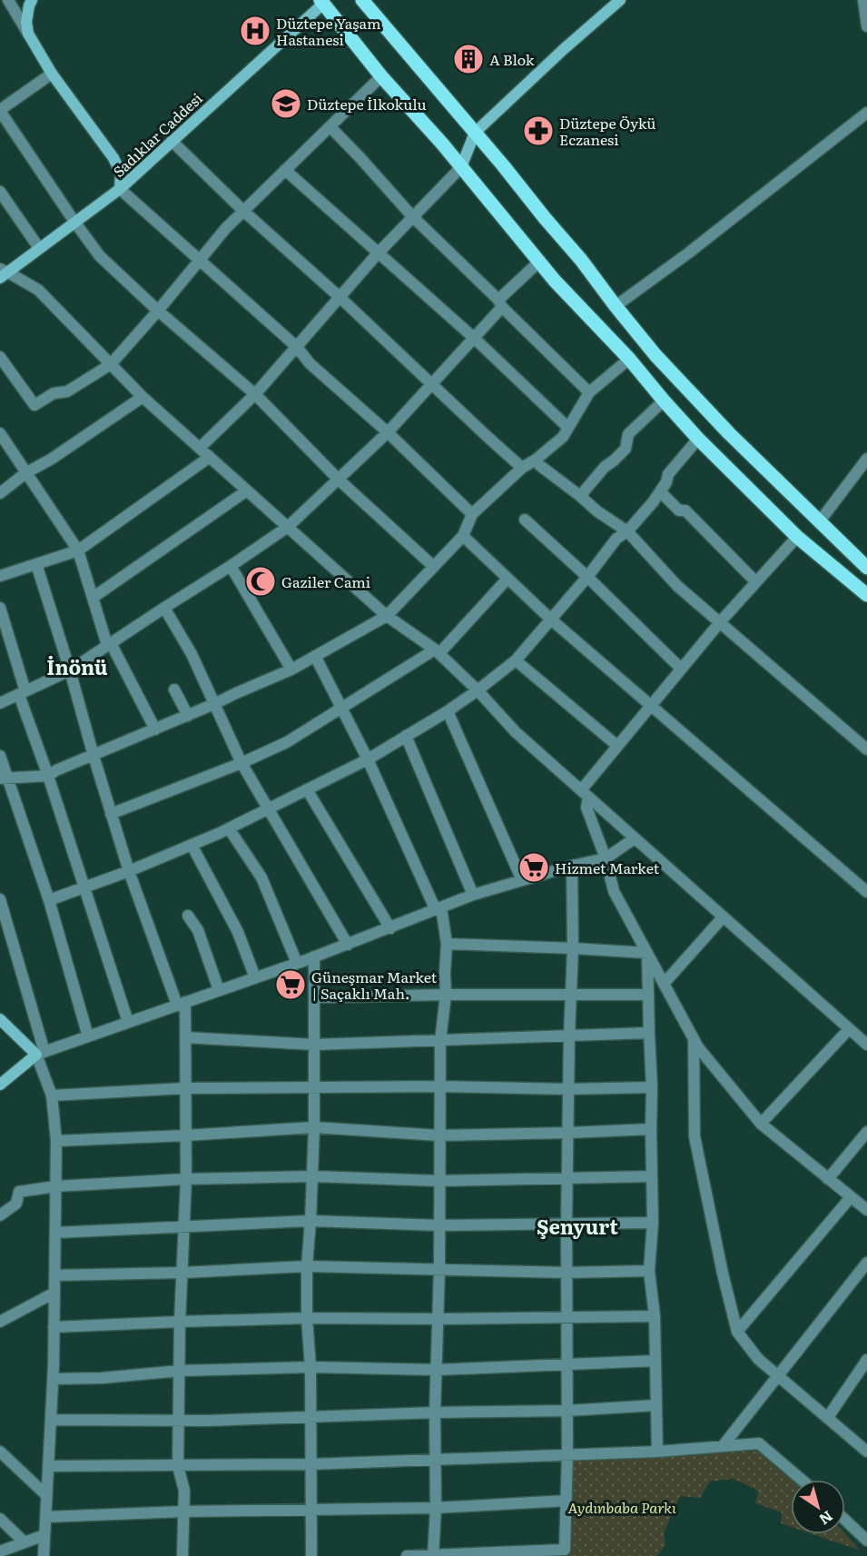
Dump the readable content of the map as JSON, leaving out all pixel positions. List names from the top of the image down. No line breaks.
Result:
{"streets":{"main road":["Sadıklar Caddesi"]},"districts":["İnönü","Şenyurt"],"parks":["Aydınbaba Parkı"],"places":{"hospital":["Düztepe Yaşam Hastanesi"],"building":["A Blok"],"school or university":["Düztepe İlkokulu"],"pharmacy":["Düztepe Öykü Eczanesi"],"mosque":["Gaziler Cami"],"supermarket":["Hizmet Market","Güneşmar Market | Saçaklı Mah."]},"north":"bottom right"}
